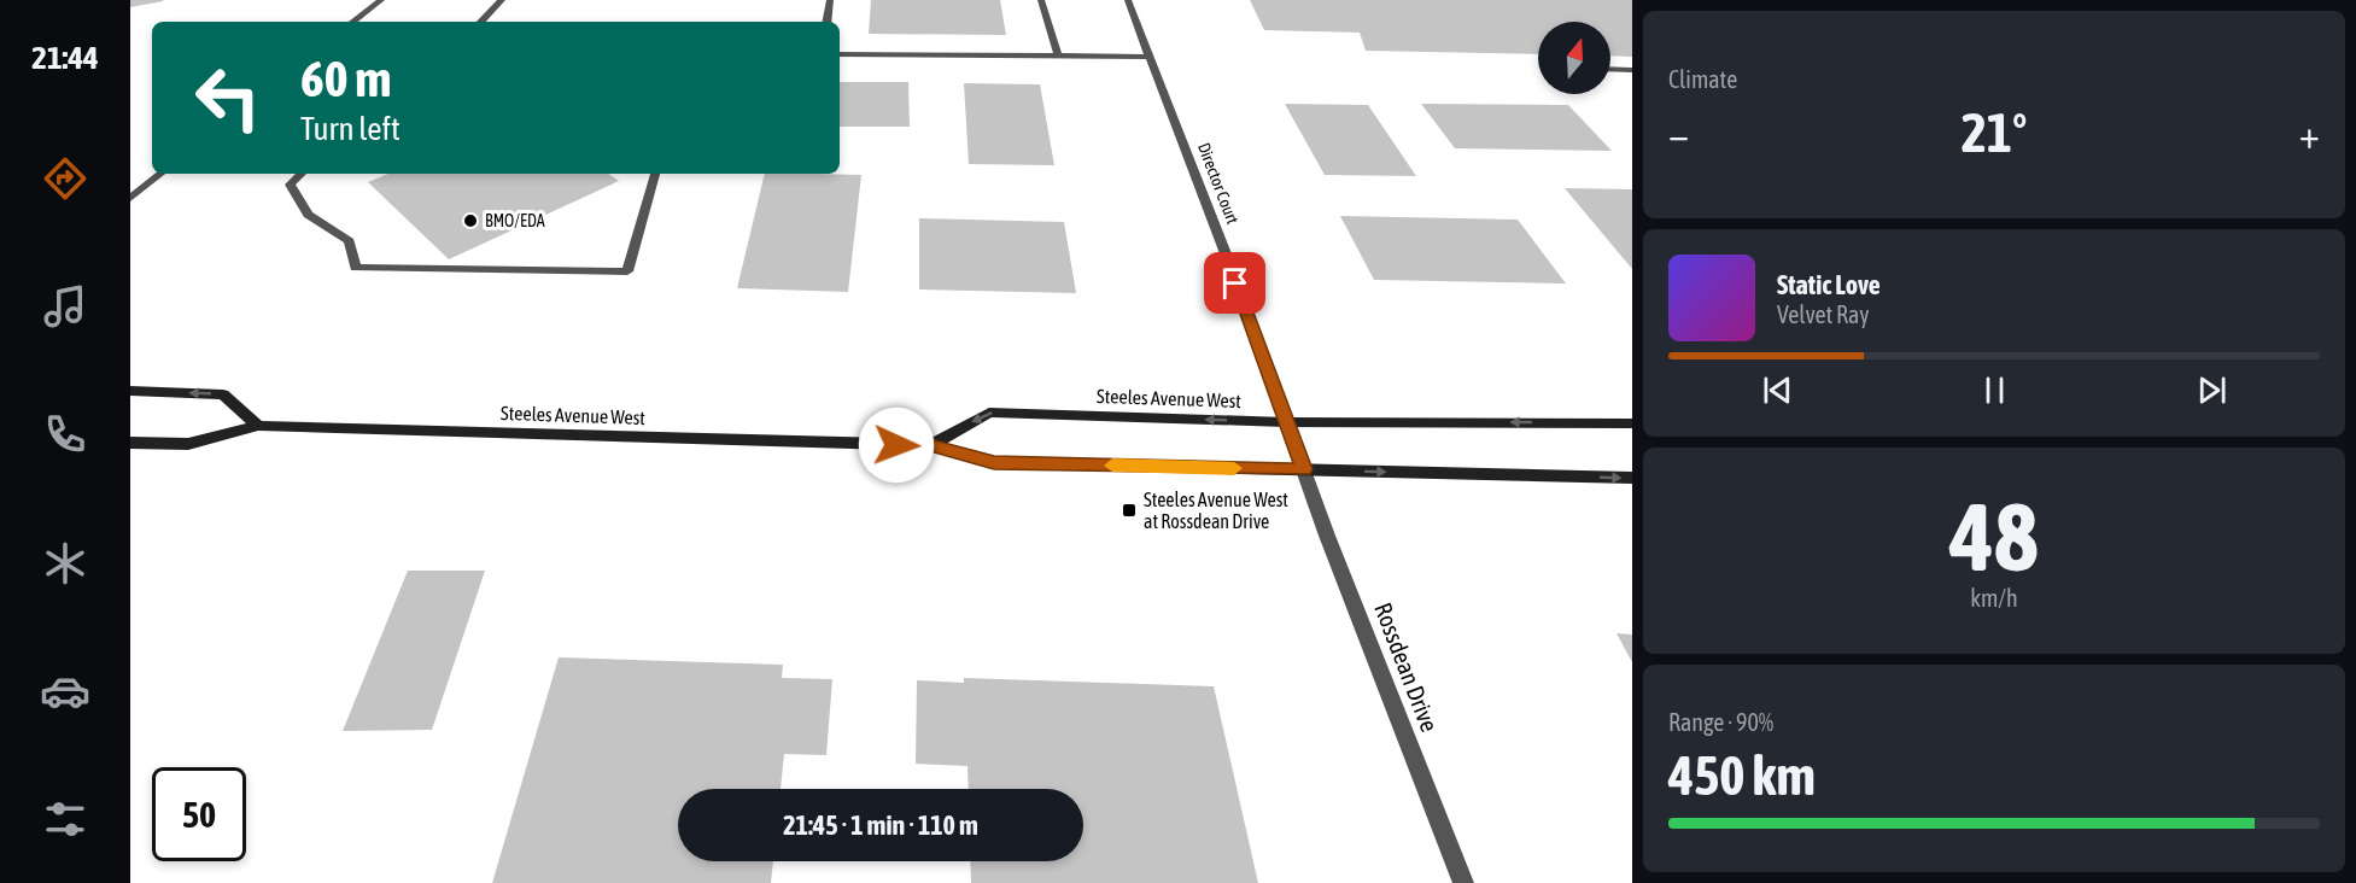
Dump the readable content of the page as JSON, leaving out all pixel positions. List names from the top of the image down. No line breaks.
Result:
{"streets":{"main road":["Steeles Avenue West"],"street":["Director Court","Rossdean Drive"]},"crossings":[["Director Court","Steeles Avenue West"],["Director Court","Rossdean Drive"],["Steeles Avenue West","Rossdean Drive"]],"places":{"other":["BMO/EDA"],"transit":["Steeles Avenue West at Rossdean Drive"]},"north":"top","page":{"tabs":"21:44","tile":["Climate",["48","km/h"],["Range · 90%","450 km"]],"turn":["60 m","Turn left"],"heat":["−","21°","+"],"song":["Static Love","Velvet Ray"],"limit":"50","trip":"21:45 · 1 min · 110 m"}}
